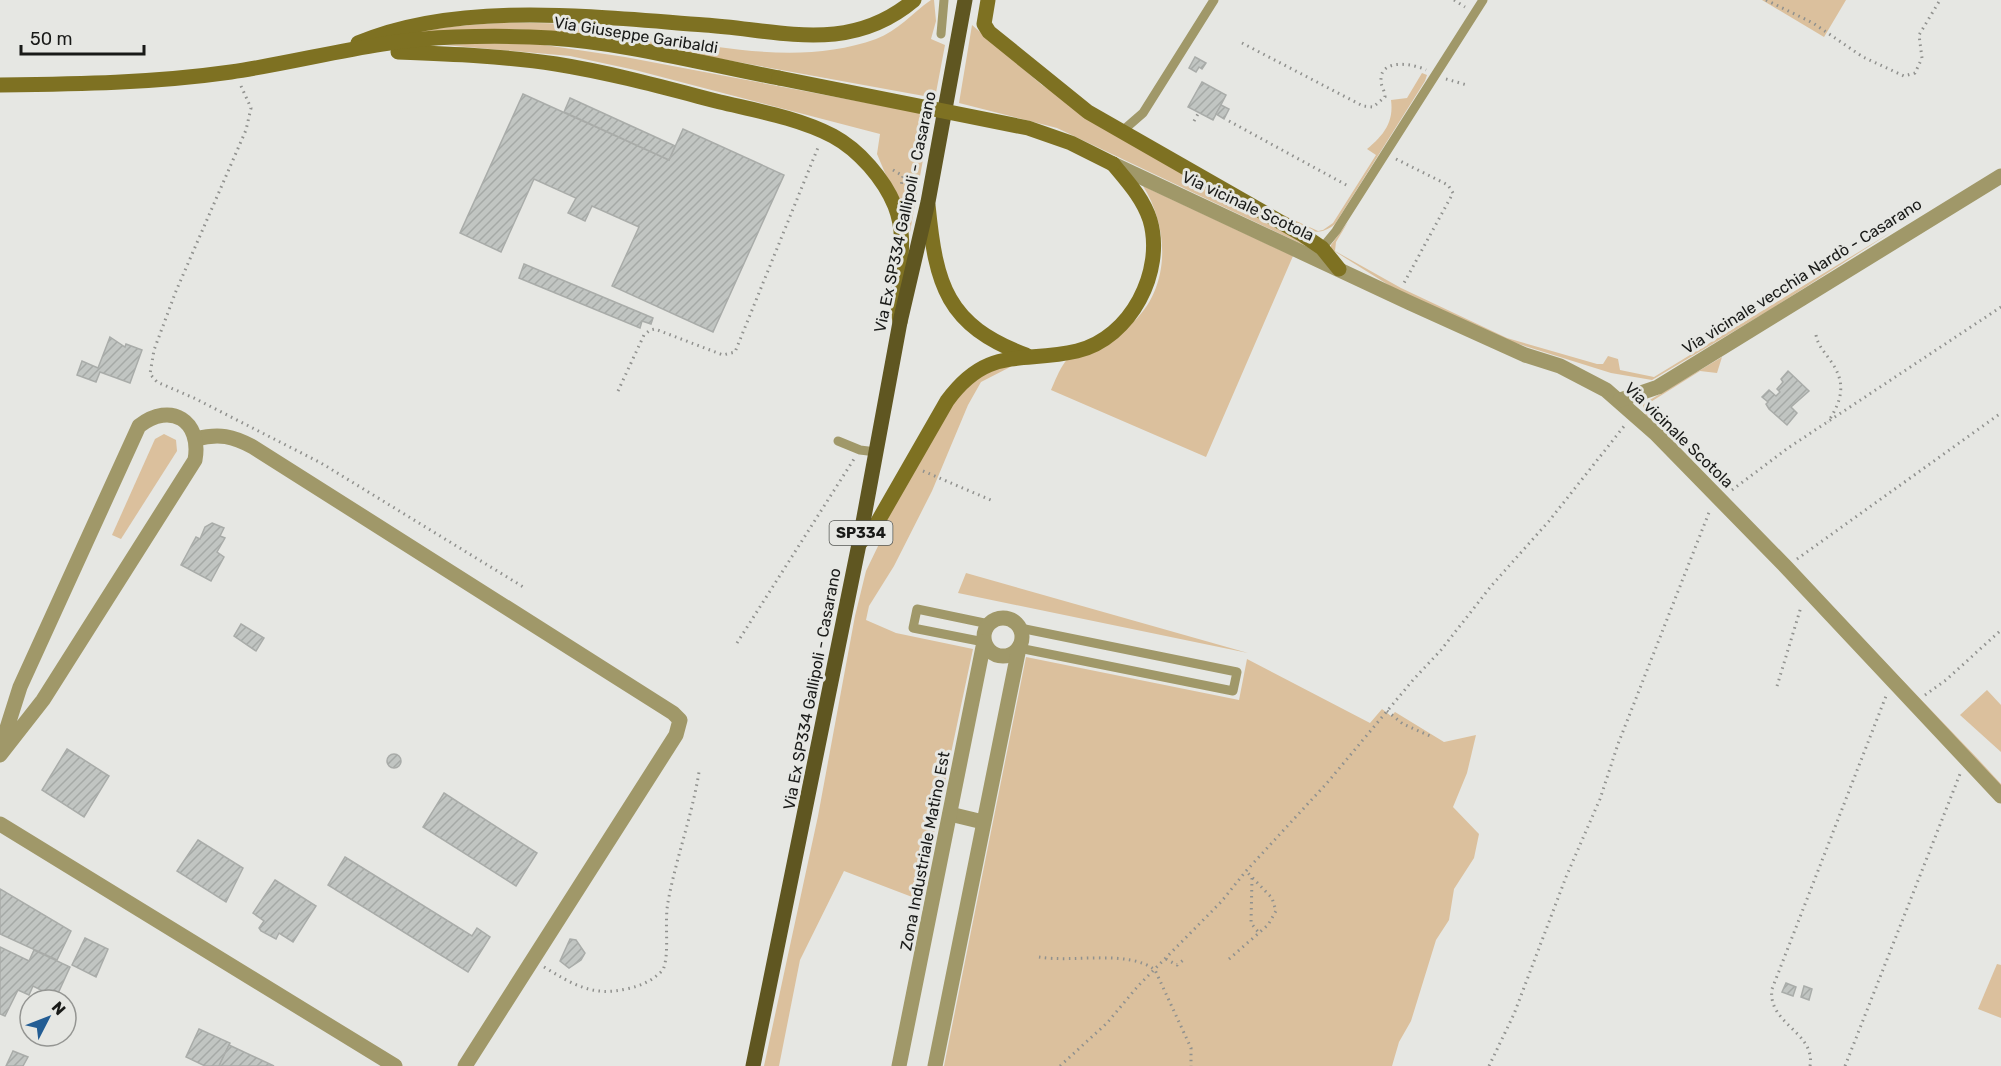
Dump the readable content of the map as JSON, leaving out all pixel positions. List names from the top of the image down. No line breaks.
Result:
{"streets":{"main road":["Via Giuseppe Garibaldi","Via Ex SP334 Gallipoli - Casarano","SP334"],"street":["Via vicinale Scotola","Via vicinale vecchia Nardò - Casarano","Zona Industriale Matino Est"]},"crossings":[["Via Giuseppe Garibaldi","Via vicinale Scotola"],["Via vicinale Scotola","Via vicinale vecchia Nardò - Casarano"]],"scale_bar":"50 m","north":"top right"}
